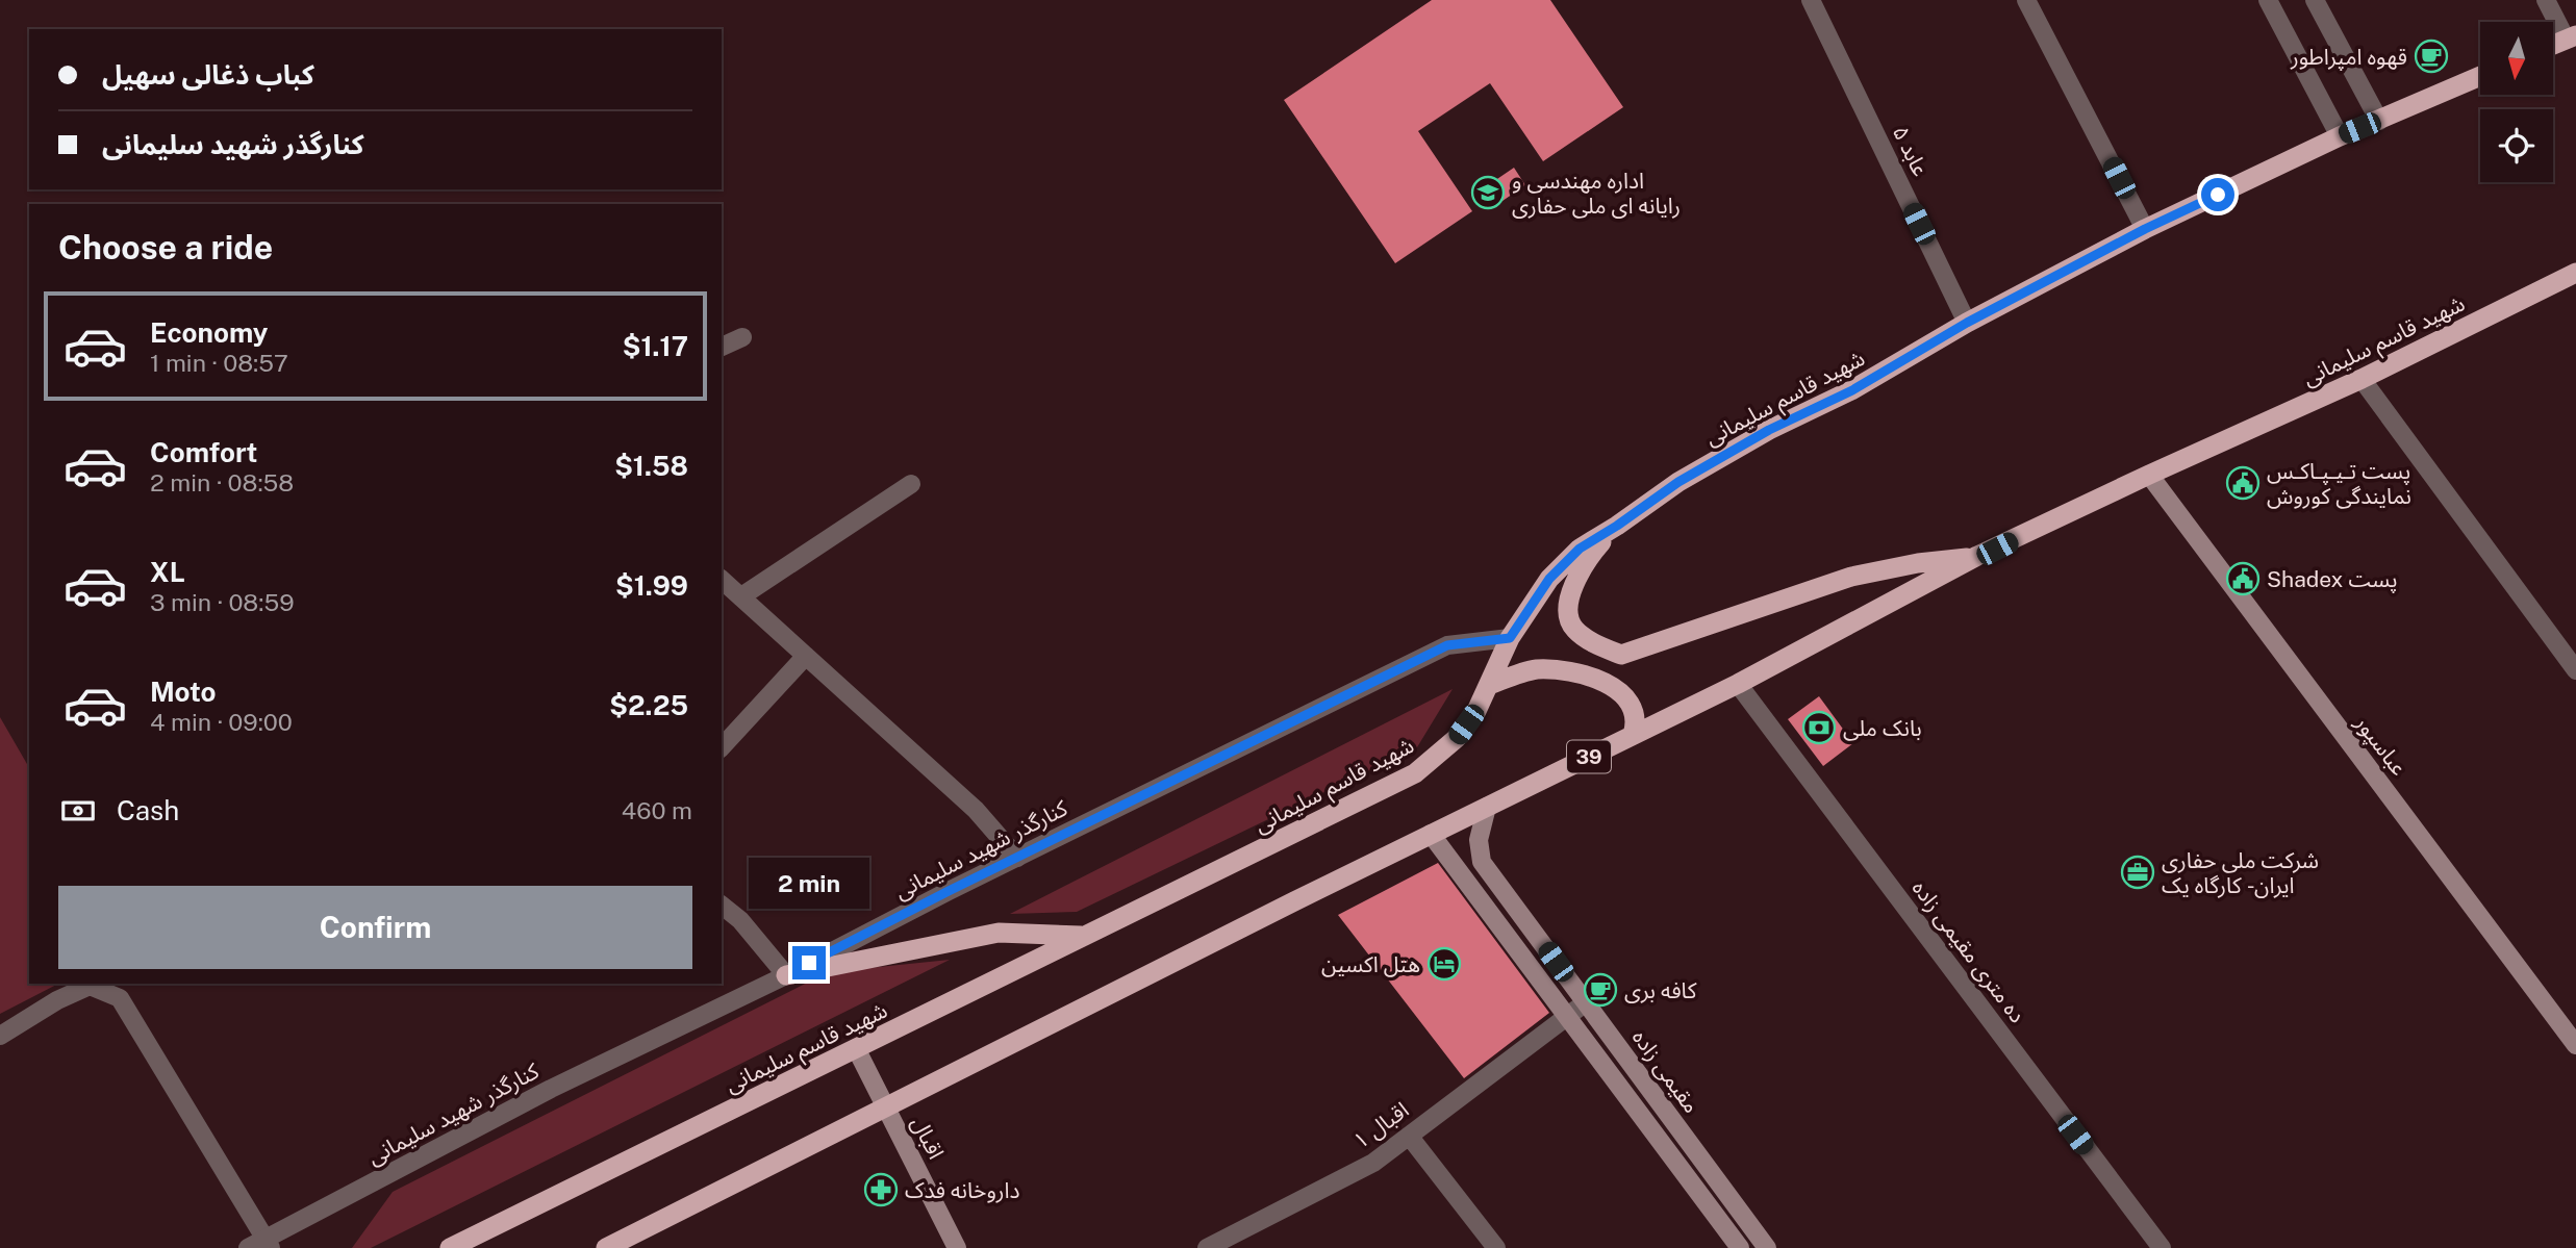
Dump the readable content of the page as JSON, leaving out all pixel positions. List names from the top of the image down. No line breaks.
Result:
{"streets":{"highway":["شهید قاسم سلیمانی","39"],"main road":["عباسپور","مقیمی زاده","اقبال"],"street":["عابد ۵","کنارگذر شهید سلیمانی","ده متری مقیمی زاده","اقبال ۱"]},"crossings":[["عابد ۵","شهید قاسم سلیمانی"],["شهید قاسم سلیمانی","عباسپور"],["شهید قاسم سلیمانی","کنارگذر شهید سلیمانی"],["شهید قاسم سلیمانی","ده متری مقیمی زاده"],["شهید قاسم سلیمانی","مقیمی زاده"],["شهید قاسم سلیمانی","اقبال"],["مقیمی زاده","اقبال ۱"]],"places":{"cafe":["قهوه امپراطور","کافه بری"],"school or university":["اداره مهندسی و رایانه ای ملی حفاری"],"public building":["پست تـیـپـاکـس نمایندگی کوروش","Shadex پست"],"bank":["بانک ملی"],"office":["شرکت ملی حفاری ایران - کارگاه یک"],"hotel":["هتل اکسین"],"pharmacy":["داروخانه فدک"]},"north":"bottom","page":{"banner":["کباب ذغالی سهیل","کنارگذر شهید سلیمانی"],"heading":"Choose a ride","list":[{"name":"Economy","note":"1 min · 08:57","value":"$1.17"},{"name":"Comfort","note":"2 min · 08:58","value":"$1.58"},{"name":"XL","note":"3 min · 08:59","value":"$1.99"},{"name":"Moto","note":"4 min · 09:00","value":"$2.25"}],"pay":["Cash","460 m"],"bubble":"2 min","buttons":"Confirm"}}
